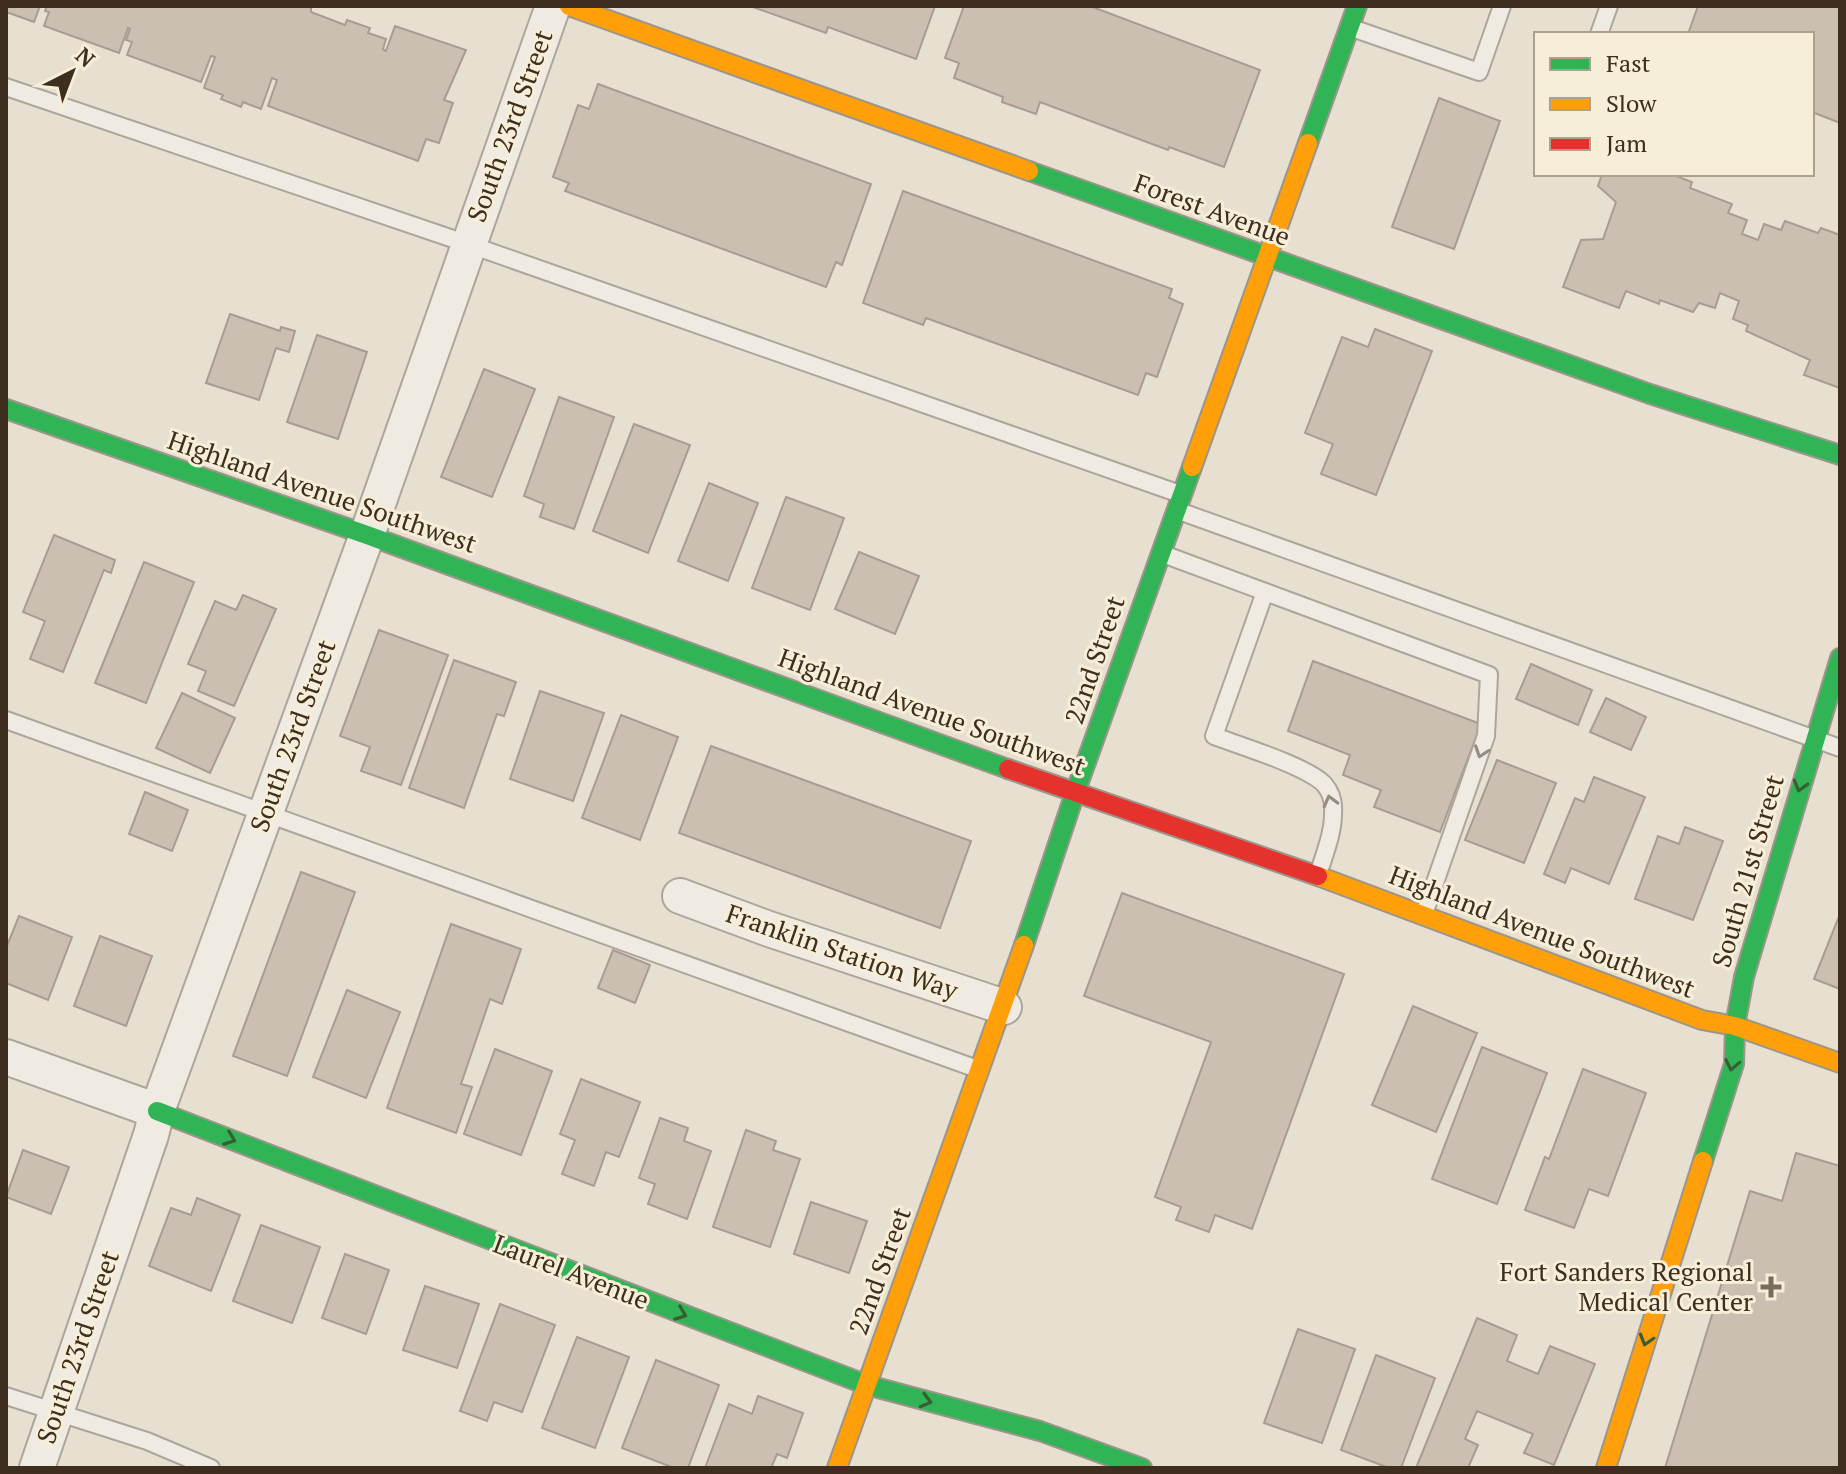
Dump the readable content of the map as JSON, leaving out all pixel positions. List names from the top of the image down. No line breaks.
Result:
{"streets":{"street":["South 23rd Street","Forest Avenue","Highland Avenue Southwest","22nd Street","South 21st Street","Franklin Station Way","Laurel Avenue"]},"crossings":[["South 23rd Street","Highland Avenue Southwest"],["South 23rd Street","Laurel Avenue"],["Forest Avenue","22nd Street"],["Highland Avenue Southwest","22nd Street"],["Highland Avenue Southwest","South 21st Street"],["22nd Street","Franklin Station Way"],["22nd Street","Laurel Avenue"]],"one_way":["South 21st Street","Laurel Avenue"],"places":{"health":["Fort Sanders Regional Medical Center"]},"legend":["Fast","Slow","Jam"],"north":"top right"}
